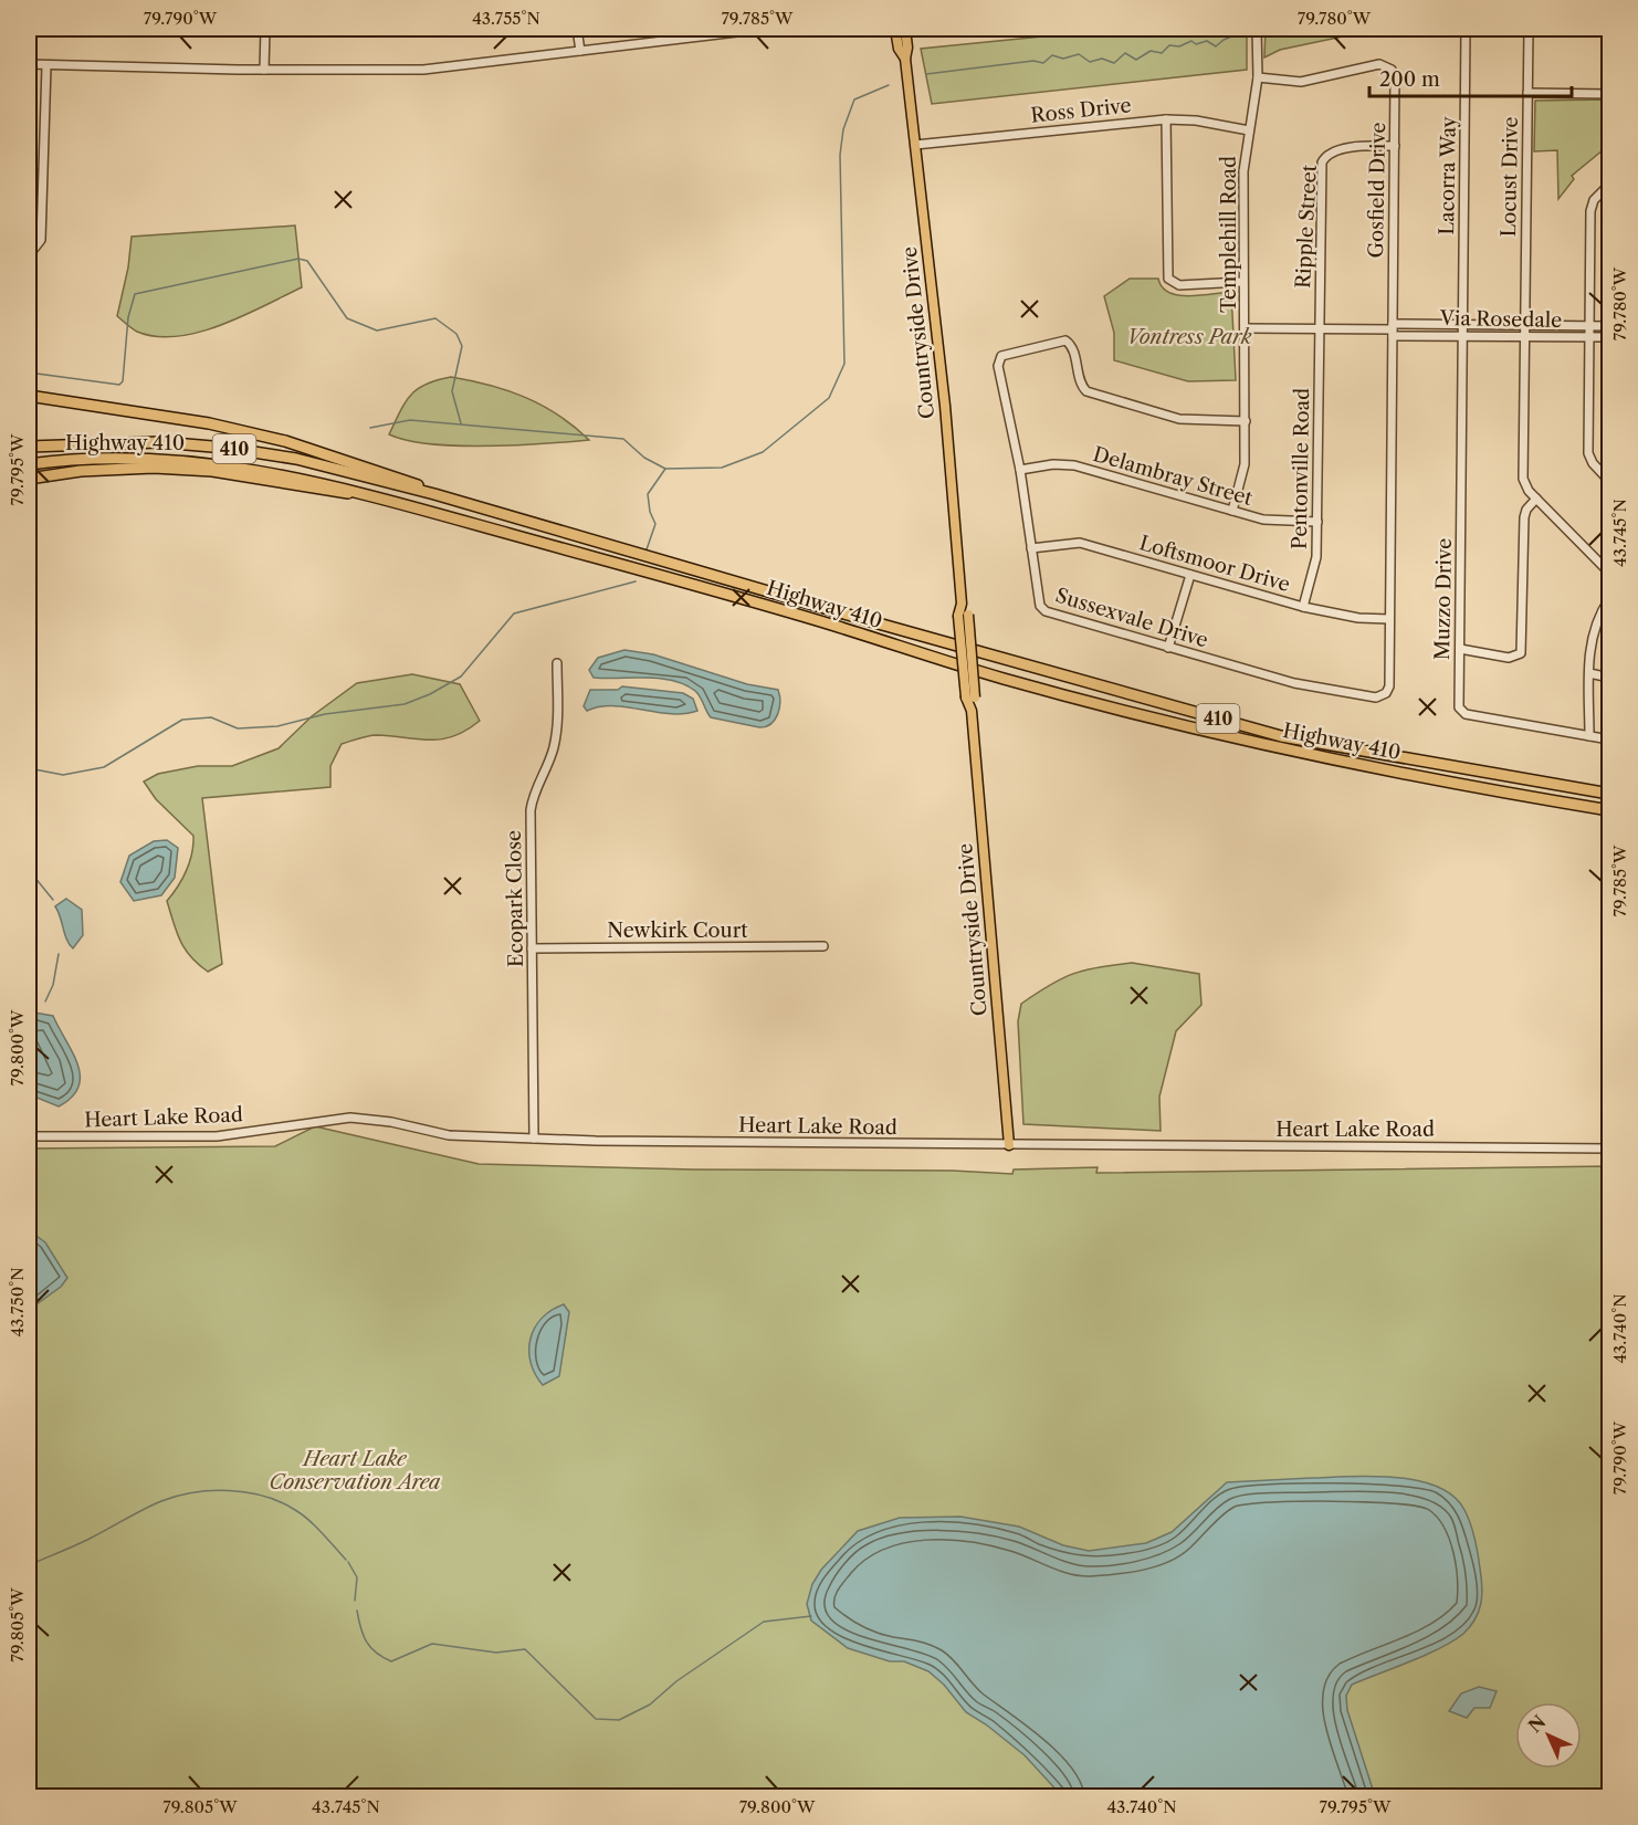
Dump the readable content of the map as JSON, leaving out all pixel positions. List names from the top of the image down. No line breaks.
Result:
{"streets":{"highway":["Highway 410","410"],"main road":["Countryside Drive"],"street":["Ross Drive","Lacorra Way","Locust Drive","Gosfield Drive","Ripple Street","Templehill Road","Via Rosedale","Pentonville Road","Delambray Street","Loftsmoor Drive","Muzzo Drive","Sussexvale Drive","Ecopark Close","Newkirk Court","Heart Lake Road"]},"crossings":[["Ross Drive","Templehill Road"],["Ross Drive","Countryside Drive"],["Lacorra Way","Via Rosedale"],["Lacorra Way","Muzzo Drive"],["Locust Drive","Via Rosedale"],["Gosfield Drive","Ripple Street"],["Gosfield Drive","Templehill Road"],["Gosfield Drive","Via Rosedale"],["Gosfield Drive","Sussexvale Drive"],["Ripple Street","Pentonville Road"],["Templehill Road","Delambray Street"],["Templehill Road","Sussexvale Drive"],["Via Rosedale","Muzzo Drive"],["Via Rosedale","Sussexvale Drive"],["Countryside Drive","Heart Lake Road"],["Pentonville Road","Delambray Street"],["Pentonville Road","Loftsmoor Drive"],["Delambray Street","Sussexvale Drive"],["Loftsmoor Drive","Sussexvale Drive"],["Ecopark Close","Newkirk Court"],["Ecopark Close","Heart Lake Road"]],"parks":["Vontress Park","Heart Lake Conservation Area"],"scale_bar":"200 m","north":"top left","coordinates":["79.790°W","43.755°N","79.785°W","79.780°W","79.795°W","43.745°N","79.800°W","43.750°N","43.740°N","79.805°W"]}
